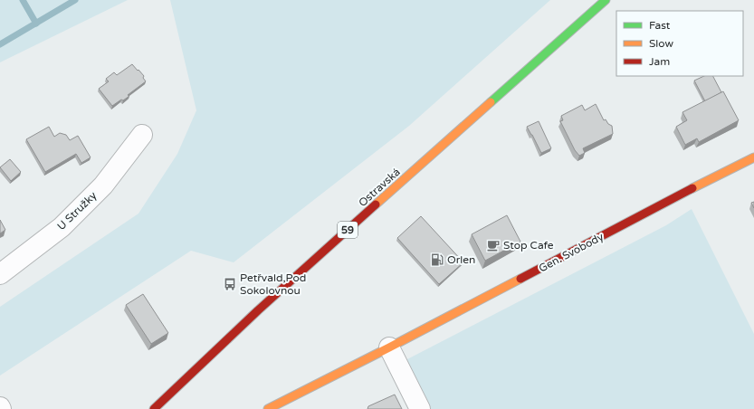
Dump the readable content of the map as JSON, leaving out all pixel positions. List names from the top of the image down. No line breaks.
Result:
{"streets":{"main road":["Ostravská","59","Gen. Svobody"],"street":["U Stružky"]},"places":{"cafe":["Stop Cafe"],"fuel station":["Orlen"],"bus stop":["Petřvald,Pod Sokolovnou"]},"legend":["Fast","Slow","Jam"]}
